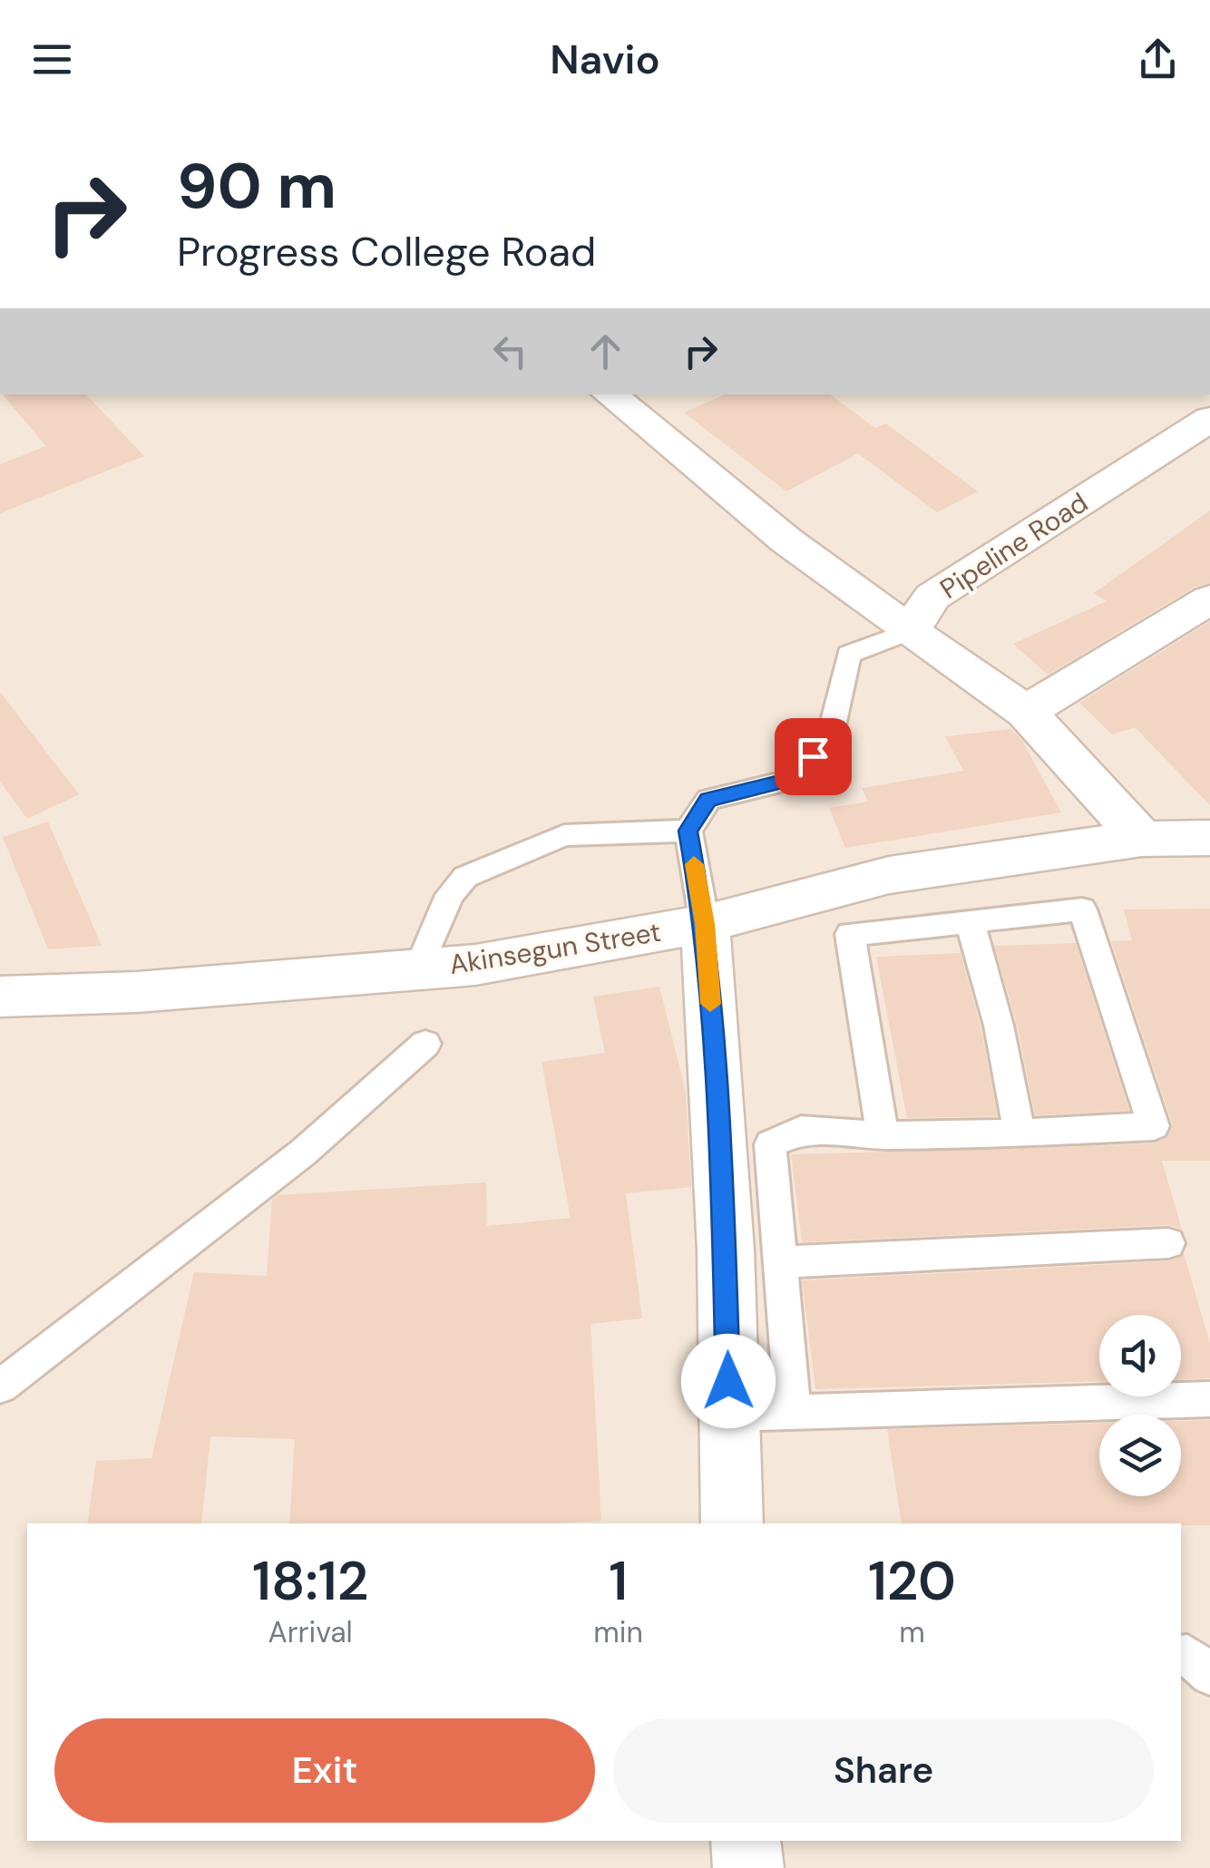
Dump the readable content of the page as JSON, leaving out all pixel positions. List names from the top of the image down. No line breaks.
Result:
{"streets":{"street":["Pipeline Road","Akinsegun Street"]},"page":{"header":"Navio","turn":["90 m","Progress College Road"],"eta":["18:12","Arrival","1","min","120","m"],"buttons":["Exit","Share"]}}
